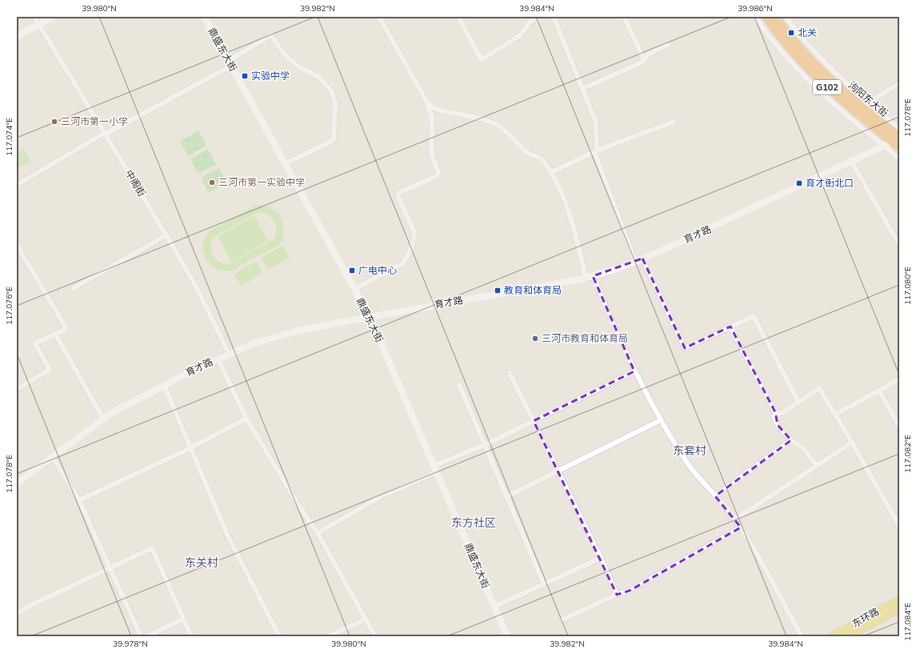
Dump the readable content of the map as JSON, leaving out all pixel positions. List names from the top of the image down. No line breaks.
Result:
{"streets":{"highway":["G102","泃阳东大街"],"main road":["鼎盛东大街","育才路","东环路"],"street":["中阁街"]},"crossings":[["鼎盛东大街","育才路"],["泃阳东大街","育才路"],["中阁街","育才路"]],"districts":["东套村","东方社区","东关村"],"places":{"transit":["北关","实验中学","育才街北口","广电中心","教育和体育局"],"other":["三河市第一小学","三河市第一实验中学","三河市教育和体育局"]},"coordinates":["39.980°N","39.982°N","39.984°N","39.986°N","117.078°E","117.074°E","117.080°E","117.076°E","117.082°E","117.084°E","39.978°N"]}
